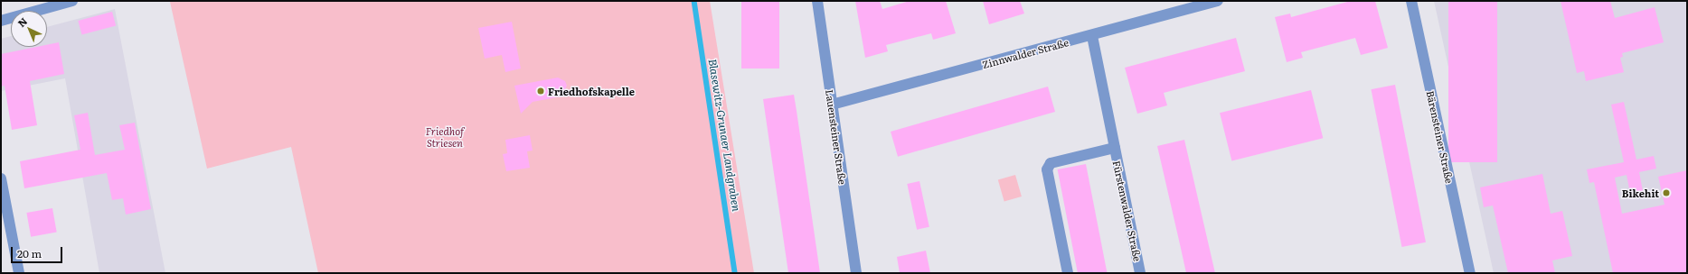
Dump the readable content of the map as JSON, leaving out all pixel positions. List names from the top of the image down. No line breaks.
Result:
{"streets":{"street":["Zinnwalder Straße","Lauensteiner Straße","Bärensteiner Straße","Fürstenwalder Straße"]},"crossings":[["Zinnwalder Straße","Lauensteiner Straße"],["Zinnwalder Straße","Fürstenwalder Straße"]],"water":["Blasewitz‐Grunaer Landgraben"],"parks":["Friedhof Striesen"],"places":["Friedhofskapelle","Bikehit"],"scale_bar":"20 m","north":"top left"}
